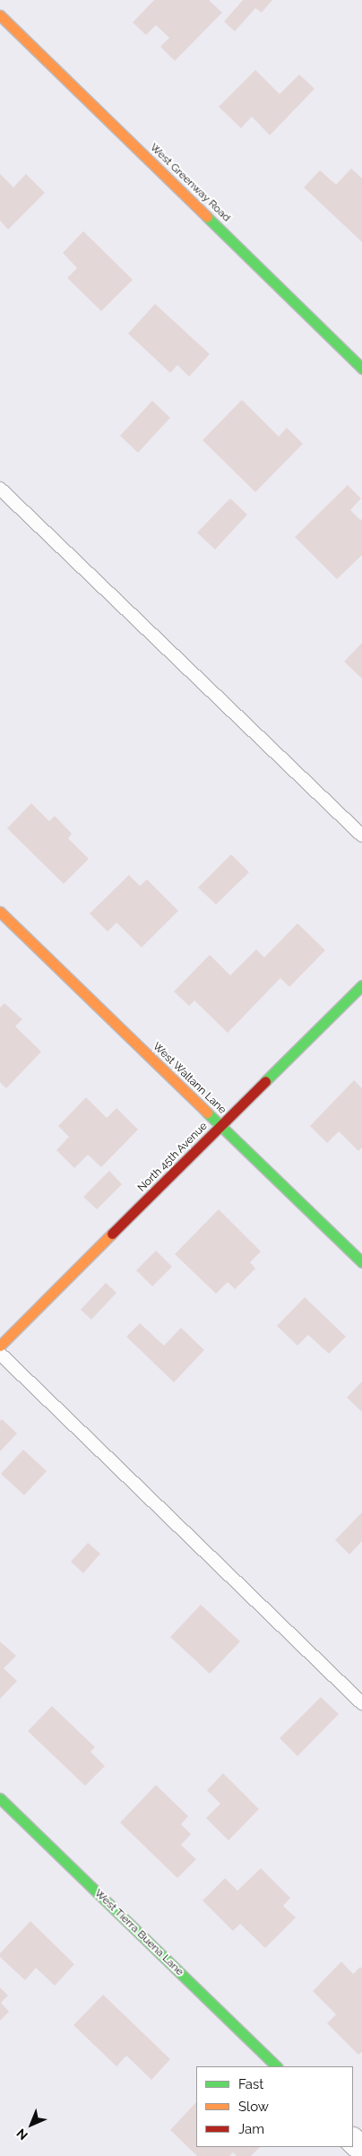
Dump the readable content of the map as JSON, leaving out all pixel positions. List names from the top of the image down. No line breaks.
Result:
{"streets":{"street":["West Greenway Road","West Waltann Lane","North 45th Avenue","West Tierra Buena Lane"]},"crossings":[["West Waltann Lane","North 45th Avenue"]],"legend":["Fast","Slow","Jam"],"north":"bottom left"}
